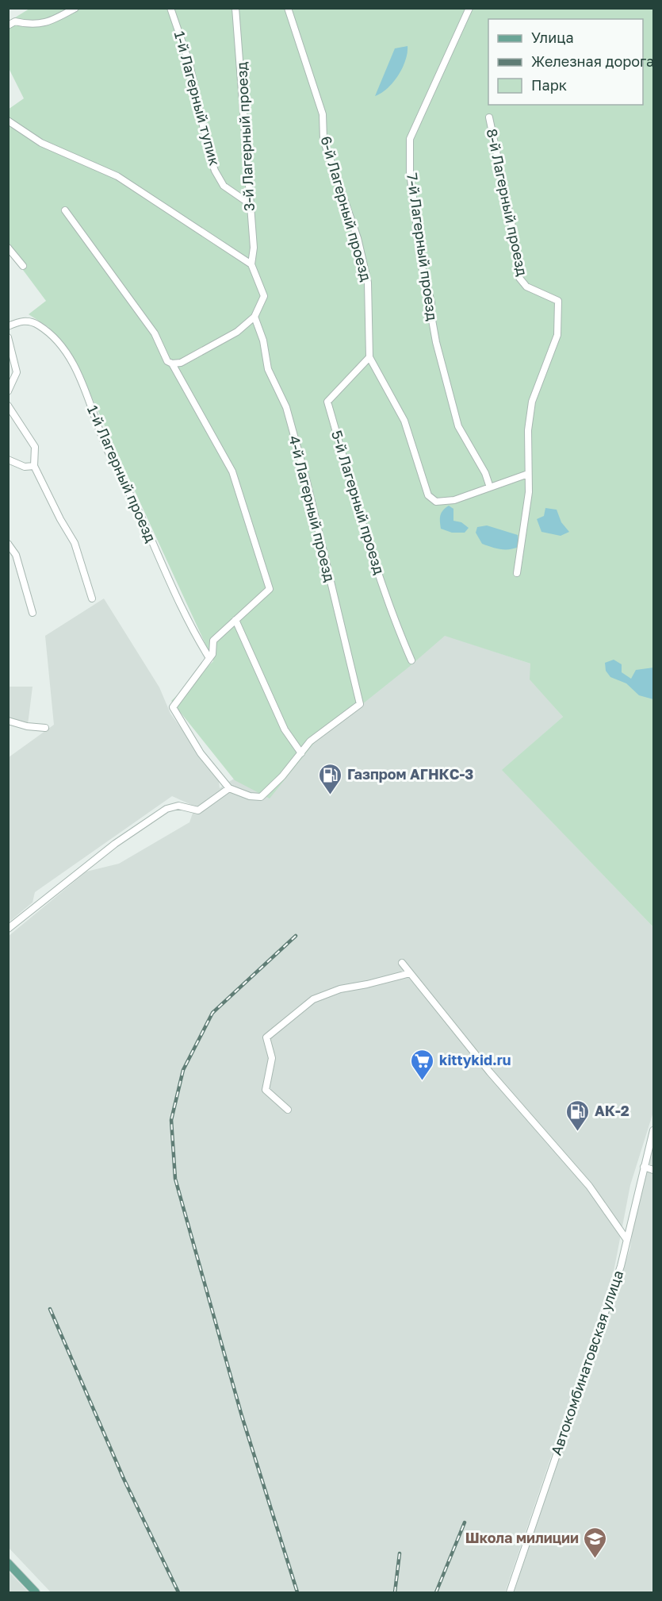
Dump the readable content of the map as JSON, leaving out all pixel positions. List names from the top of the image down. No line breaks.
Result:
{"streets":{"street":["1-й Лагерный тупик","3-й Лагерный проезд","8-й Лагерный проезд","6-й Лагерный проезд","7-й Лагерный проезд","1-й Лагерный проезд","5-й Лагерный проезд","4-й Лагерный проезд","Автокомбинатовская улица"]},"crossings":[["1-й Лагерный тупик","3-й Лагерный проезд"],["8-й Лагерный проезд","6-й Лагерный проезд"],["6-й Лагерный проезд","7-й Лагерный проезд"],["6-й Лагерный проезд","5-й Лагерный проезд"]],"places":{"fuel station":["Газпром АГНКС-3","АК-2"],"supermarket":["kittykid.ru"],"school or university":["Школа милиции"]},"legend":["Улица","Железная дорога","Парк"]}
